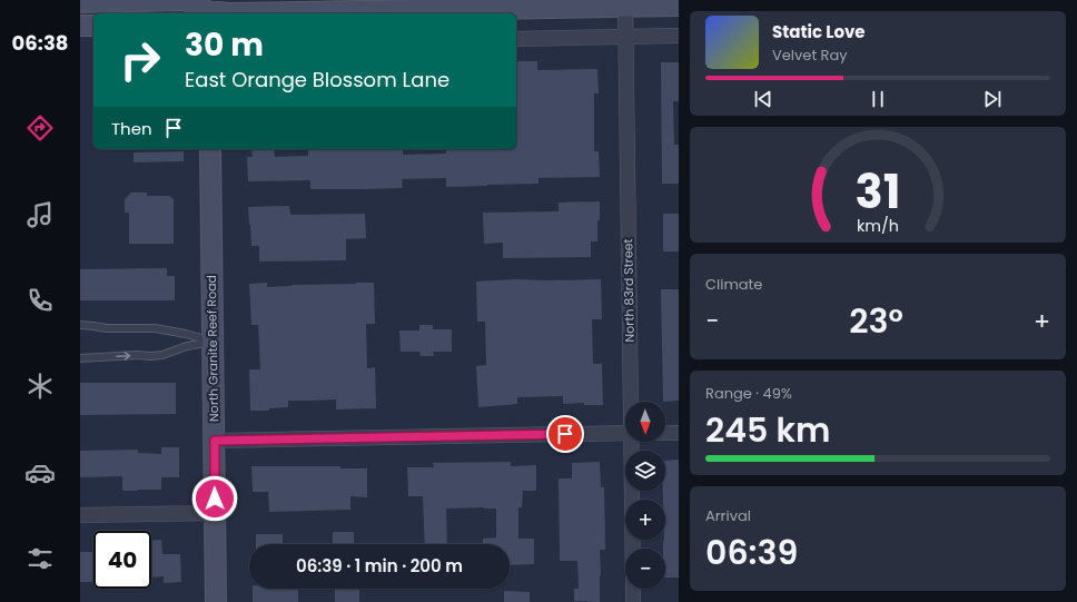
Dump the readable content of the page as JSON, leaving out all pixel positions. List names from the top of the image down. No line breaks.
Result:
{"streets":{"main road":["North Granite Reef Road"],"street":["North 83rd Street"]},"north":"bottom","page":{"tabs":"06:38","turn":["30 m","East Orange Blossom Lane"],"song":["Static Love","Velvet Ray"],"then":"Then","tile":["Climate",["Range · 49%","245 km"],["Arrival","06:39"]],"heat":["−","23°","+"],"map_buttons":["+","−"],"limit":"40","trip":"06:39 · 1 min · 200 m","gauge":["31","km/h"]}}
